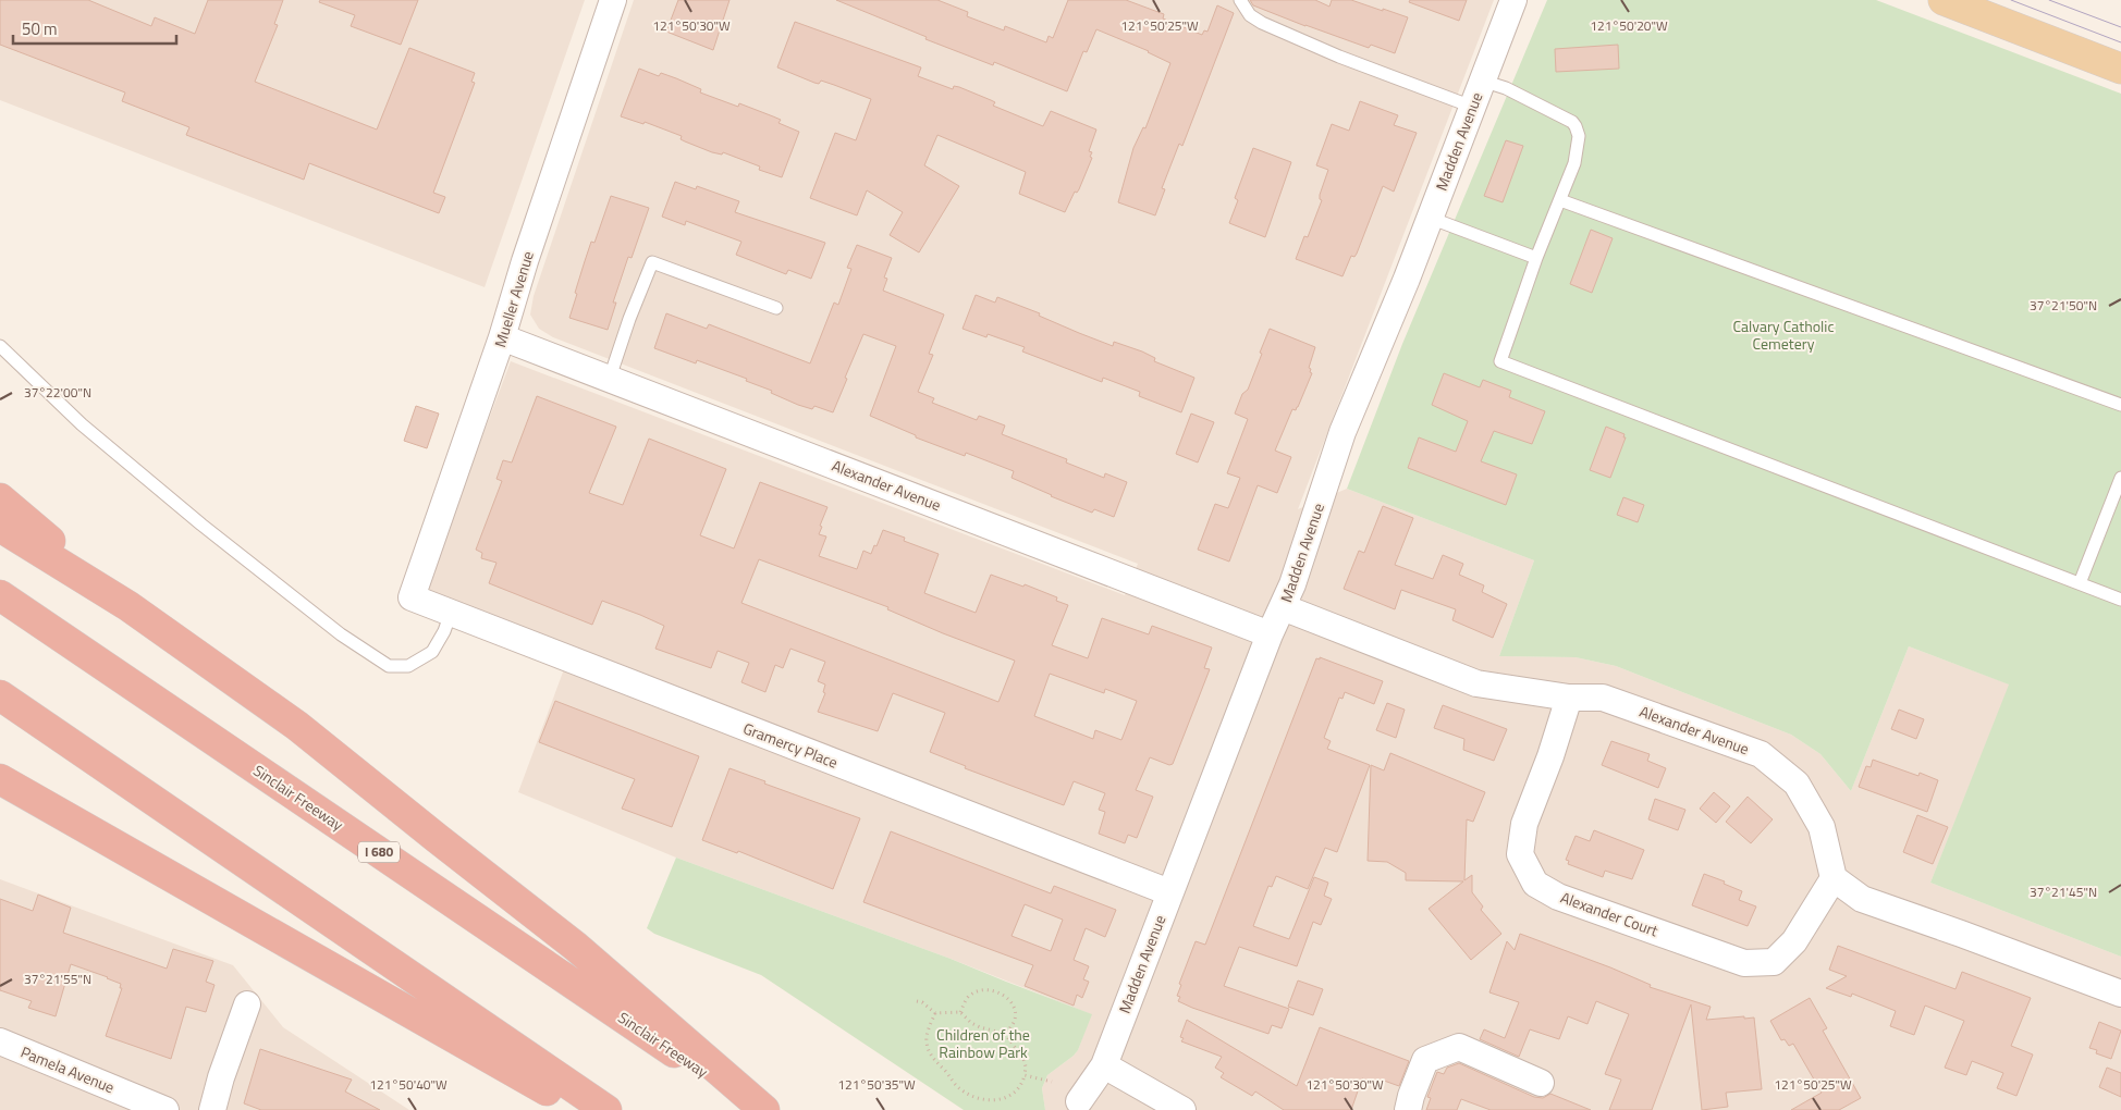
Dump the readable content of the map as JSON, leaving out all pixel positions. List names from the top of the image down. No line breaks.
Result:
{"streets":{"highway":["Sinclair Freeway","I 680"],"street":["Madden Avenue","Mueller Avenue","Alexander Avenue","Gramercy Place","Alexander Court","Pamela Avenue"]},"crossings":[["Madden Avenue","Alexander Avenue"],["Madden Avenue","Gramercy Place"],["Mueller Avenue","Alexander Avenue"],["Mueller Avenue","Gramercy Place"],["Alexander Avenue","Alexander Court"]],"parks":["Calvary Catholic Cemetery","Children of the Rainbow Park"],"scale_bar":"50 m","coordinates":["121°50'30\"W","121°50'25\"W","121°50'20\"W","37°21'50\"N","37°22'00\"N","37°21'45\"N","37°21'55\"N","121°50'40\"W","121°50'35\"W"]}
